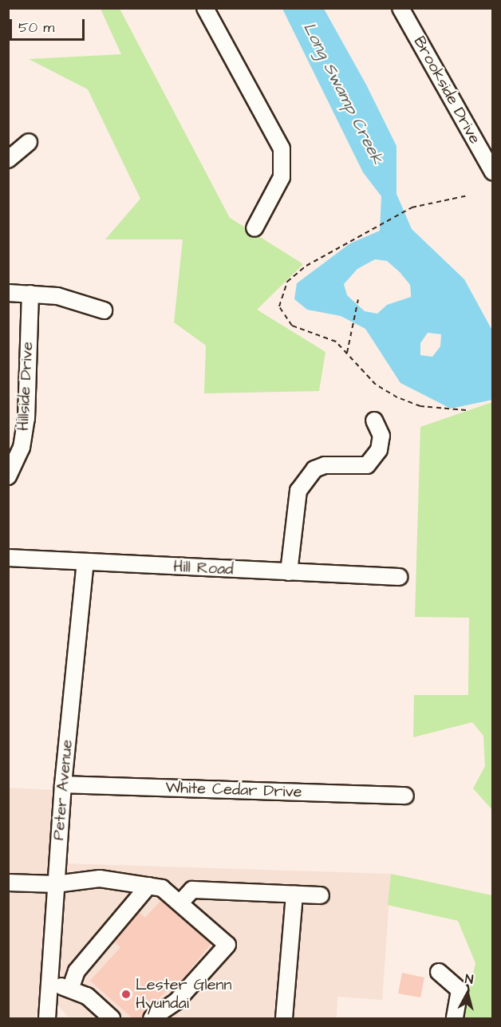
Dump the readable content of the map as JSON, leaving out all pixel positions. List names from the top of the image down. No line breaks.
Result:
{"streets":{"street":["Brookside Drive","Hillside Drive","Hill Road","Peter Avenue","White Cedar Drive"]},"crossings":[["Hill Road","Peter Avenue"],["Peter Avenue","White Cedar Drive"]],"water":["Long Swamp Creek"],"places":["Lester Glenn Hyundai"],"scale_bar":"50 m","north":"top"}
